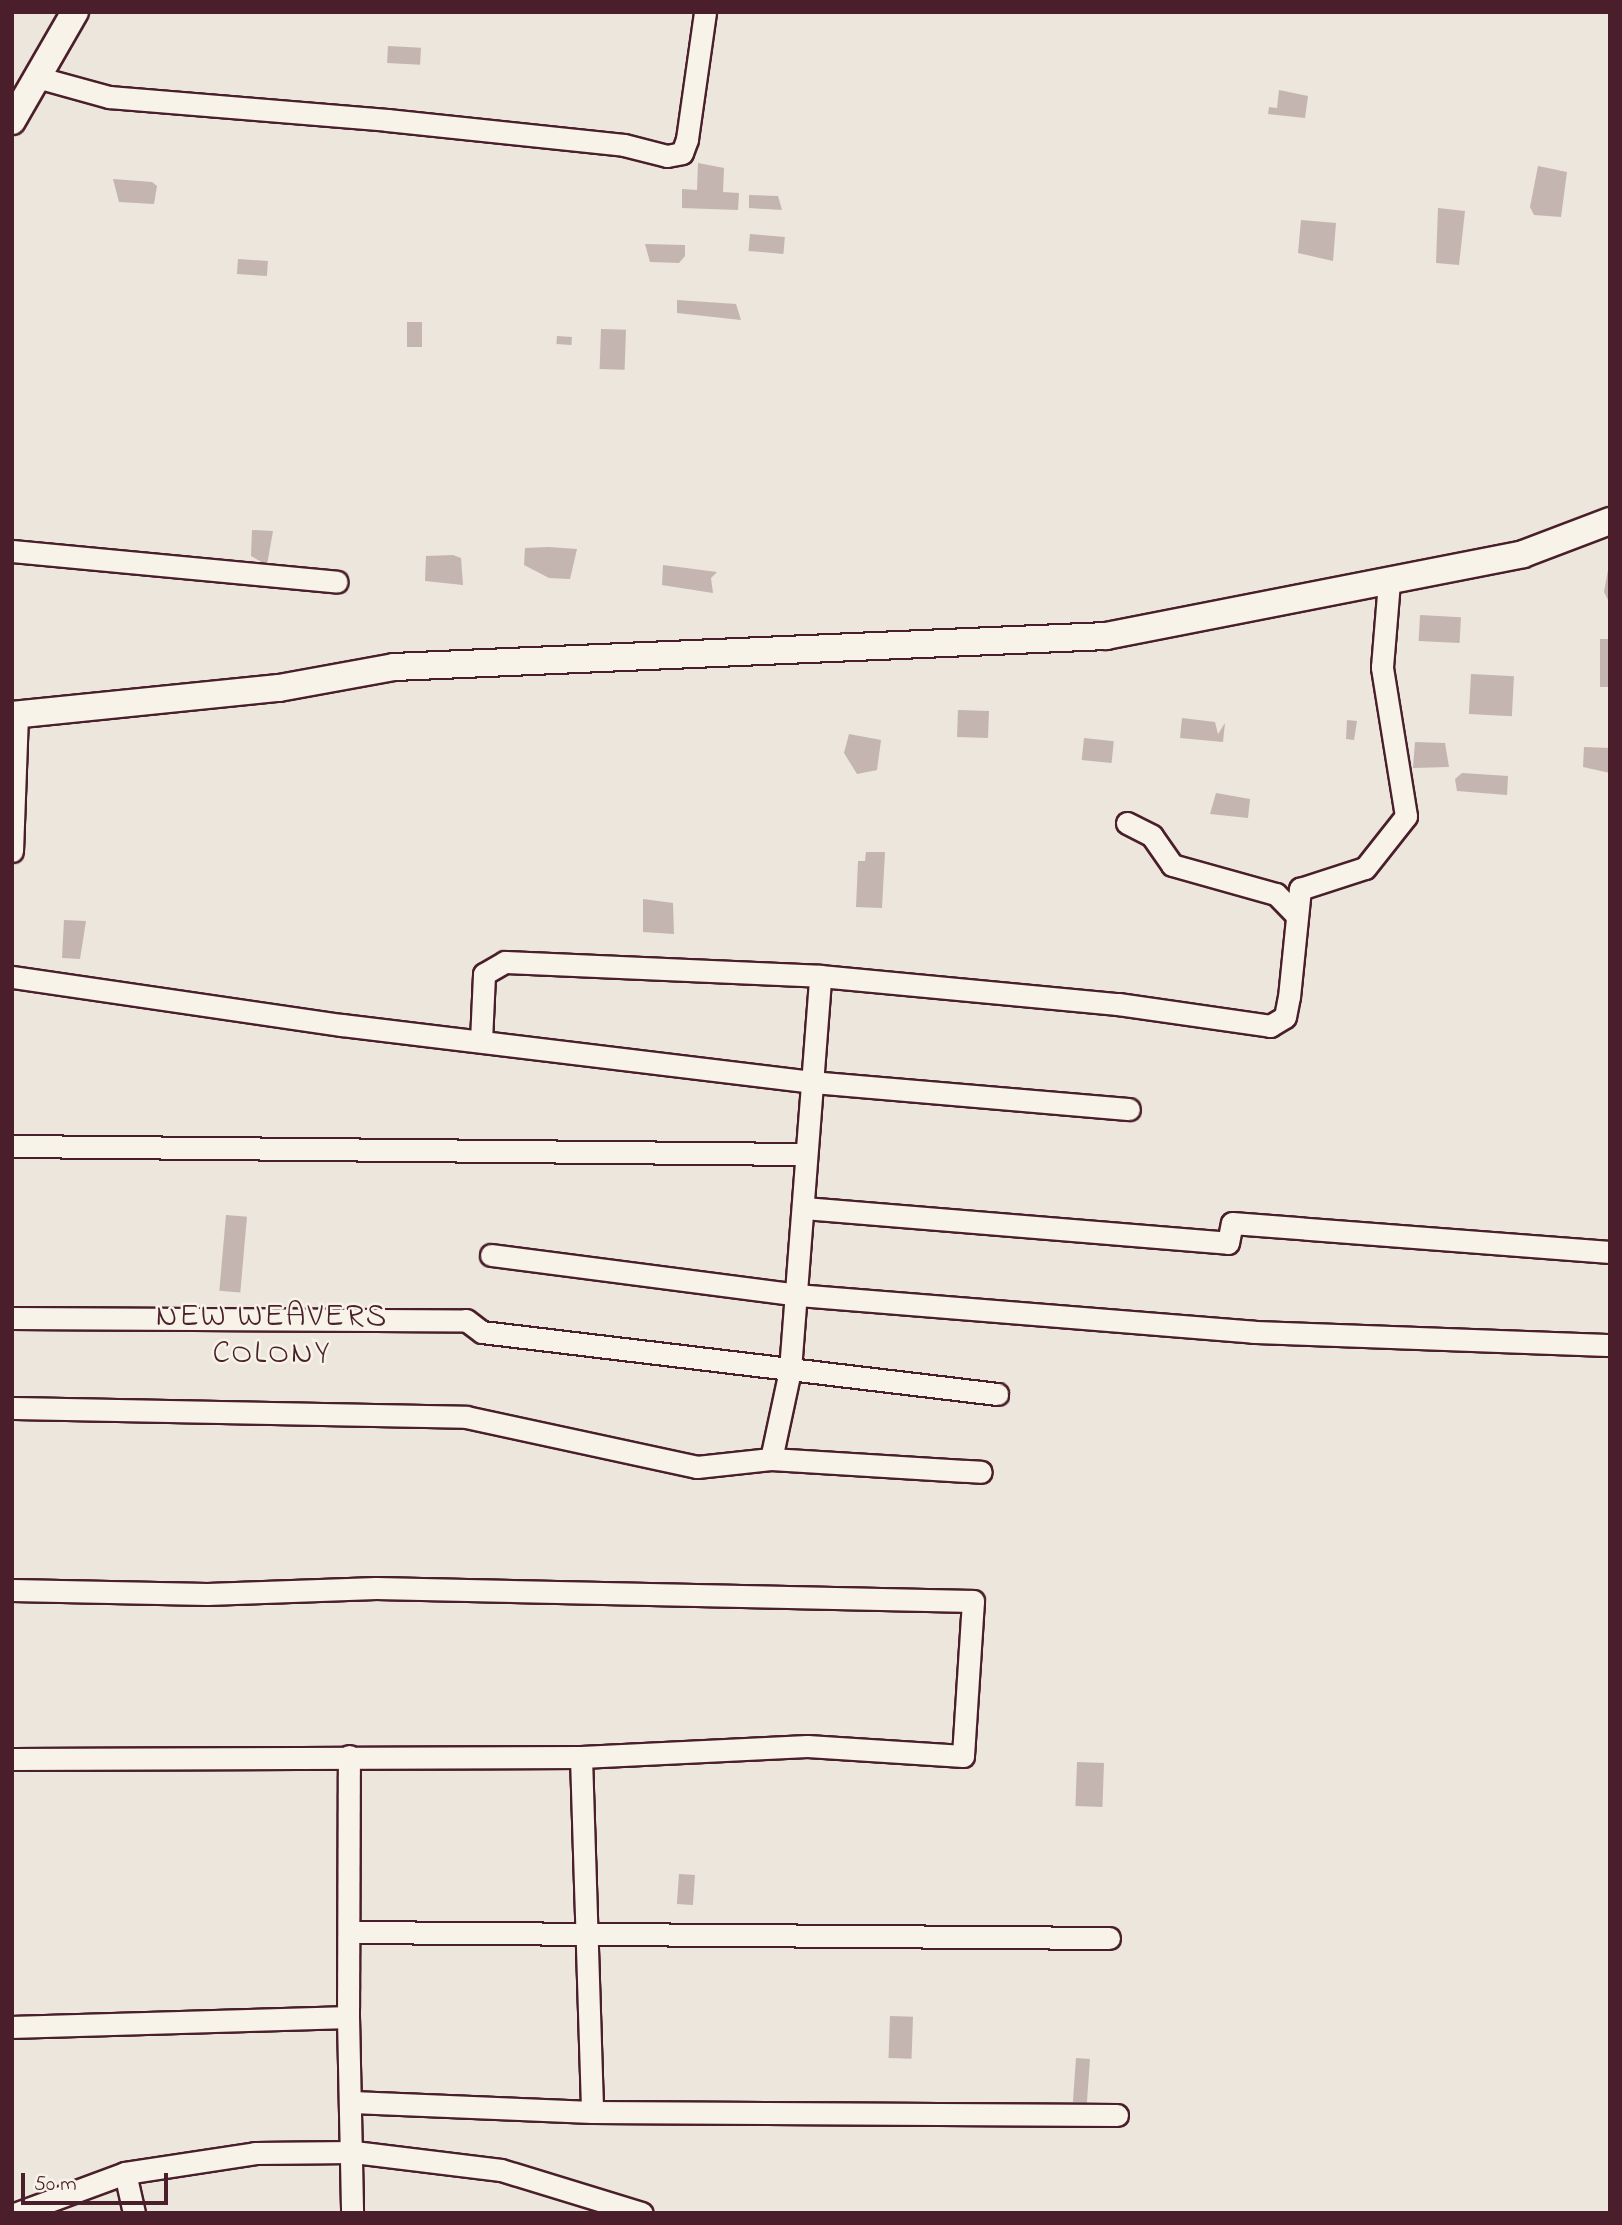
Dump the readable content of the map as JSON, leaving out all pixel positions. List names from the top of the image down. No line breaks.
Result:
{"districts":["NEW WEAVERS COLONY"],"scale_bar":"50 m"}
